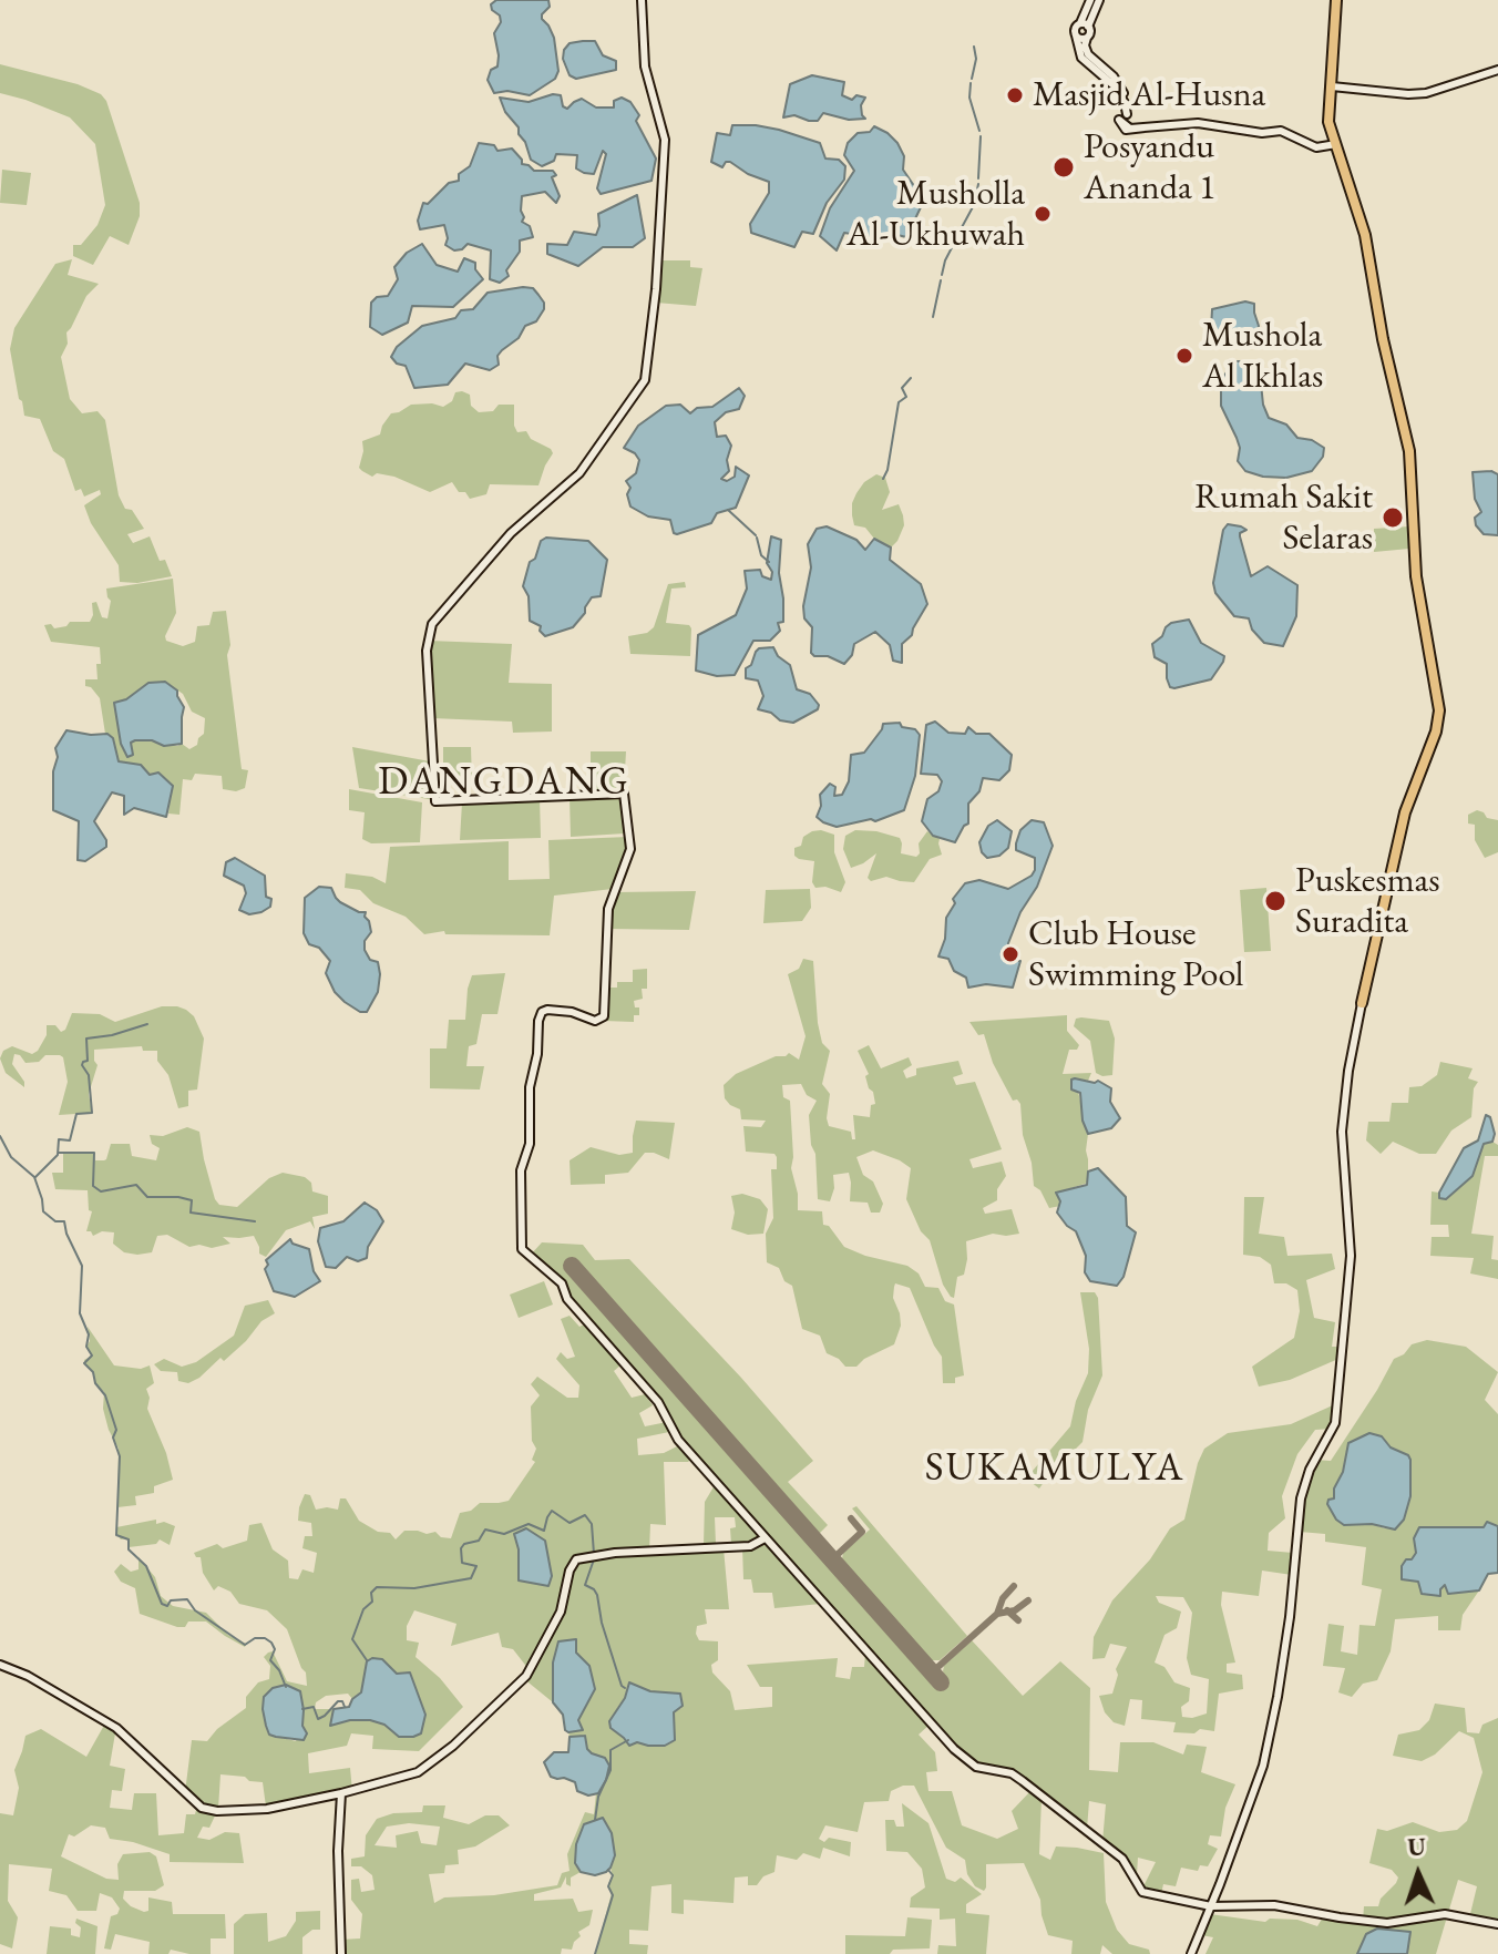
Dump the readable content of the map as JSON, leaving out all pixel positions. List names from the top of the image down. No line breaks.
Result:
{"districts":["DANGDANG","SUKAMULYA"],"places":["Masjid Al-Husna","Posyandu Ananda 1","Musholla Al-Ukhuwah","Mushola Al Ikhlas","Rumah Sakit Selaras","Puskesmas Suradita","Club House Swimming Pool"],"north":"top"}
